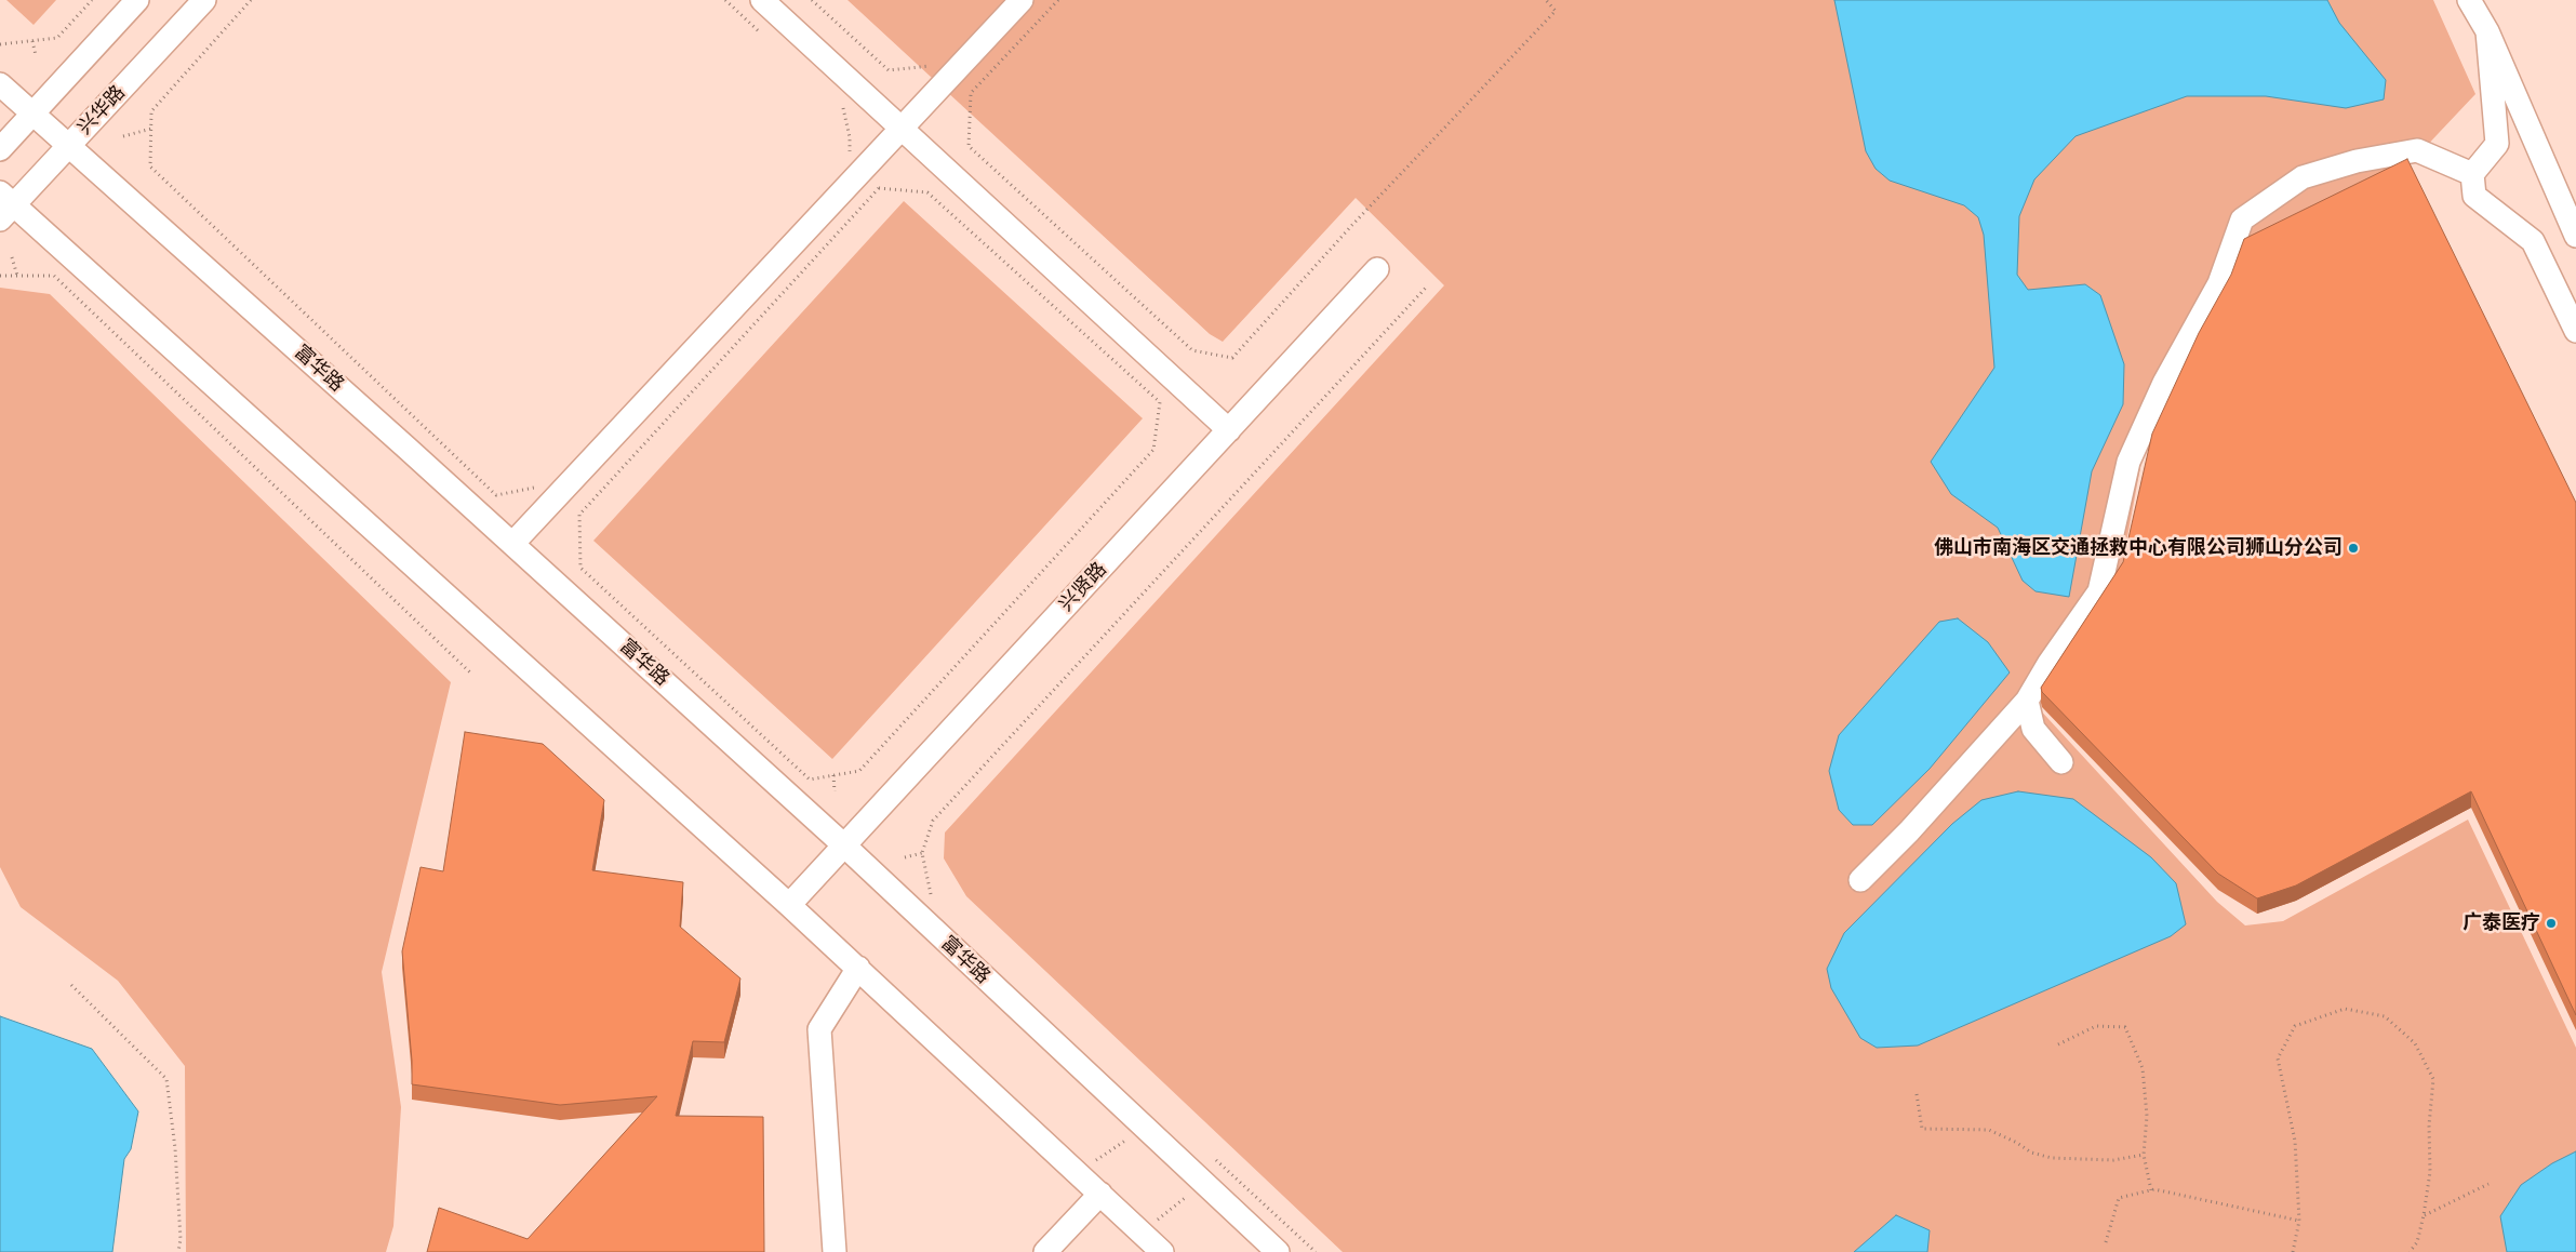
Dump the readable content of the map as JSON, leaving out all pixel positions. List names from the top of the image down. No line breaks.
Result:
{"streets":{"street":["兴华路","富华路","兴贤路"]},"crossings":[["兴华路","富华路"],["富华路","兴贤路"]],"places":["佛山市南海区交通拯救中心有限公司狮山分公司","广泰医疗"]}
